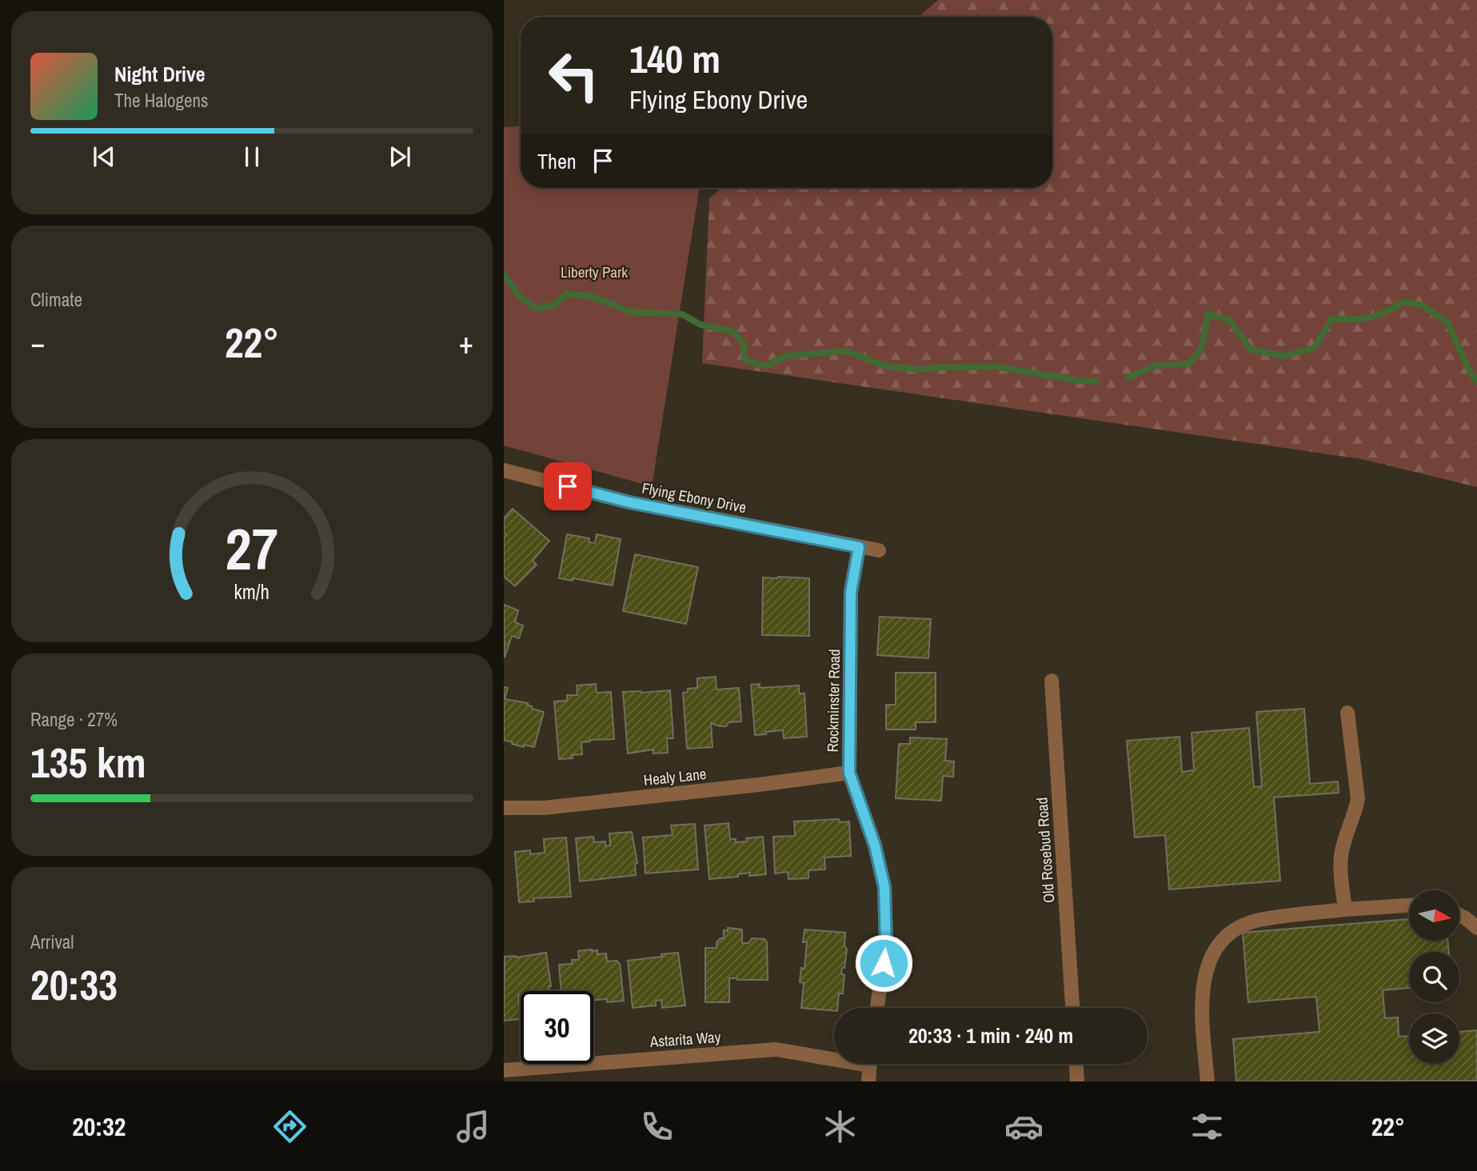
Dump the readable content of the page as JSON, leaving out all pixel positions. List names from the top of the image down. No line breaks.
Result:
{"streets":{"street":["Flying Ebony Drive","Rockminster Road","Healy Lane","Old Rosebud Road","Astarita Way"]},"crossings":[["Flying Ebony Drive","Rockminster Road"],["Rockminster Road","Healy Lane"]],"parks":["Liberty Park"],"north":"right","page":{"turn":["140 m","Flying Ebony Drive"],"song":["Night Drive","The Halogens"],"then":"Then","tile":["Climate",["Range · 27%","135 km"],["Arrival","20:33"]],"heat":["−","22°","+"],"limit":"30","trip":"20:33 · 1 min · 240 m","tabs":["20:32","22°"],"gauge":["27","km/h"]}}
